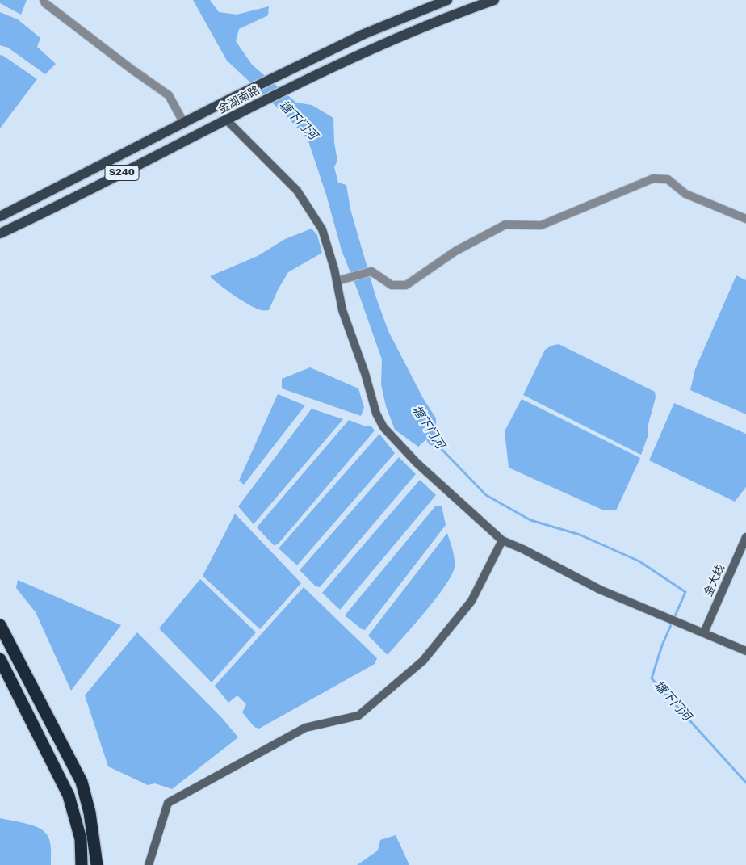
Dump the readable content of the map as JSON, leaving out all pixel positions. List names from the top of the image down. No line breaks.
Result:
{"streets":{"main road":["金湖南路","S240"],"street":["金大线"]},"water":["塘下门河"]}
